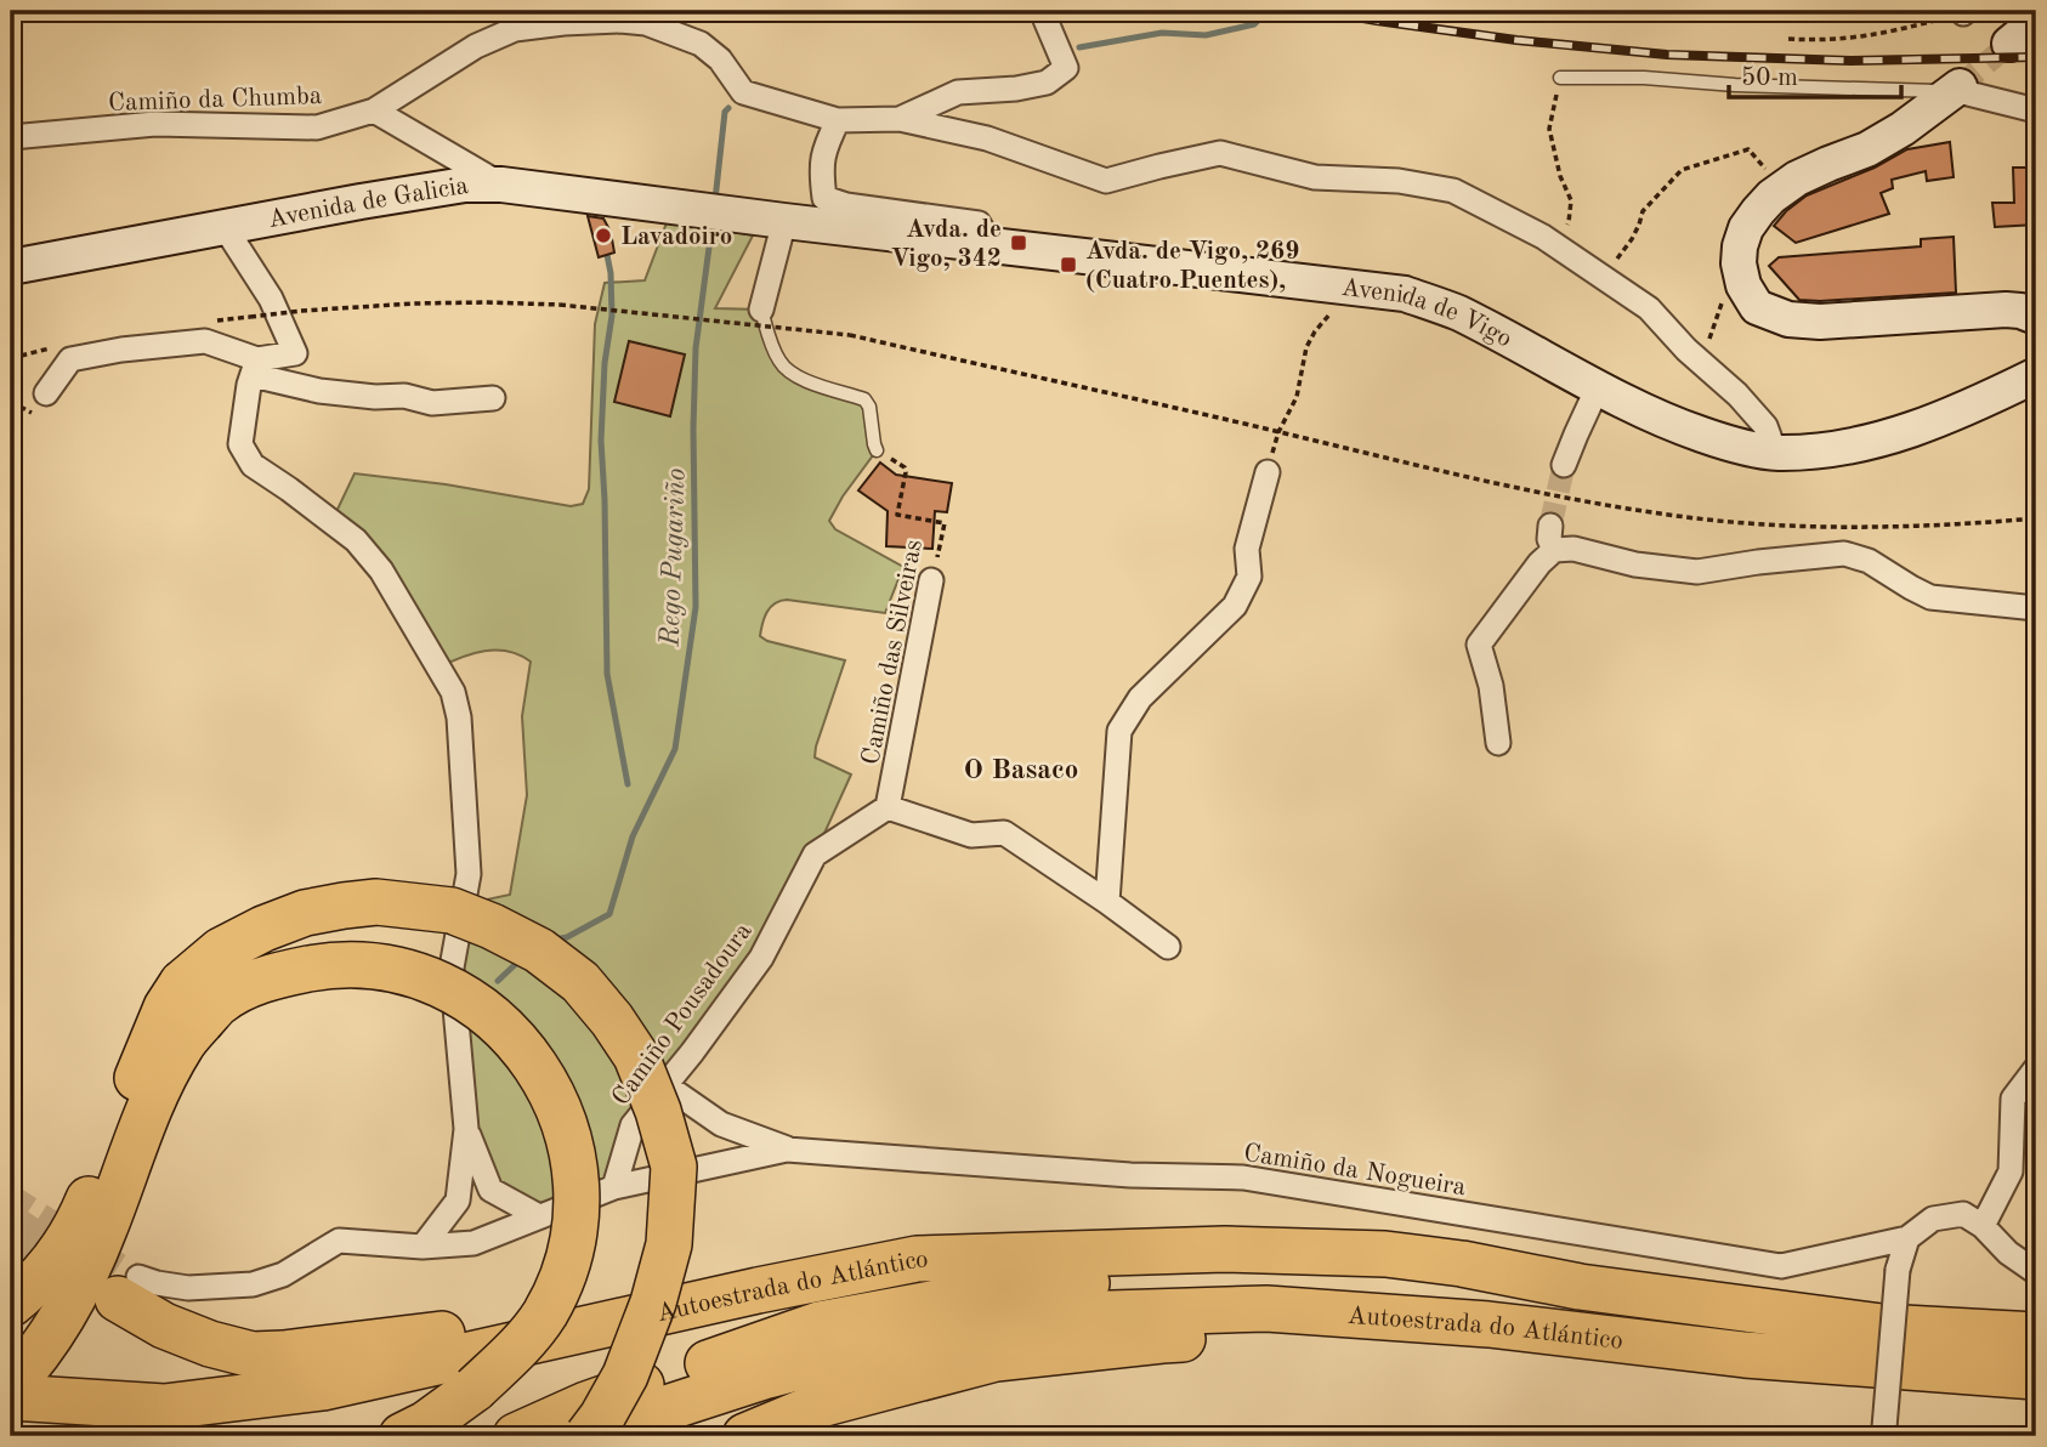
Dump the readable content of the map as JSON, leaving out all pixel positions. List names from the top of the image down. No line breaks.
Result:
{"streets":{"highway":["Autoestrada do Atlántico"],"main road":["Avenida de Galicia","Avenida de Vigo"],"street":["Camiño da Chumba","Camiño das Silveiras","Camiño Pousadoura","Camiño da Nogueira"]},"crossings":[["Avenida de Galicia","Avenida de Vigo"],["Camiño das Silveiras","Camiño Pousadoura"],["Camiño Pousadoura","Camiño da Nogueira"]],"districts":["O Basaco"],"water":["Rego Pugariño"],"places":{"other":["Lavadoiro"],"transit":["Avda. de Vigo, 342","Avda. de Vigo, 269 (Cuatro Puentes),"]},"scale_bar":"50 m"}
